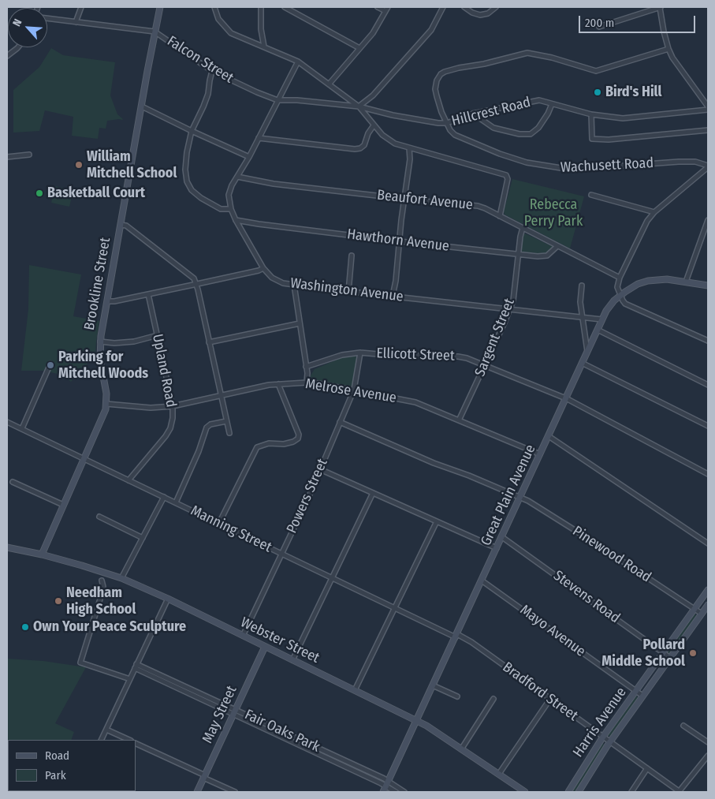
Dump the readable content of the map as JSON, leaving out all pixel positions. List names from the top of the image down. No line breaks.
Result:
{"streets":{"street":["Falcon Street","Hillcrest Road","Wachusett Road","Beaufort Avenue","Hawthorn Avenue","Brookline Street","Washington Avenue","Sargent Street","Ellicott Street","Upland Road","Melrose Avenue","Great Plain Avenue","Powers Street","Manning Street","Pinewood Road","Stevens Road","Mayo Avenue","Webster Street","Bradford Street","May Street","Harris Avenue","Fair Oaks Park"]},"crossings":[["Falcon Street","Hillcrest Road"],["Falcon Street","Brookline Street"],["Hillcrest Road","Wachusett Road"],["Beaufort Avenue","Hawthorn Avenue"],["Beaufort Avenue","Sargent Street"],["Hawthorn Avenue","Washington Avenue"],["Hawthorn Avenue","Sargent Street"],["Brookline Street","Melrose Avenue"],["Brookline Street","Manning Street"],["Brookline Street","Webster Street"],["Washington Avenue","Sargent Street"],["Washington Avenue","Great Plain Avenue"],["Sargent Street","Ellicott Street"],["Sargent Street","Melrose Avenue"],["Ellicott Street","Great Plain Avenue"],["Ellicott Street","Powers Street"],["Upland Road","Melrose Avenue"],["Upland Road","Manning Street"],["Melrose Avenue","Great Plain Avenue"],["Melrose Avenue","Powers Street"],["Great Plain Avenue","Manning Street"],["Great Plain Avenue","Pinewood Road"],["Great Plain Avenue","Stevens Road"],["Great Plain Avenue","Mayo Avenue"],["Great Plain Avenue","Webster Street"],["Great Plain Avenue","Bradford Street"],["Great Plain Avenue","Fair Oaks Park"],["Powers Street","Manning Street"],["Powers Street","Pinewood Road"],["Powers Street","Webster Street"],["Manning Street","Bradford Street"],["Pinewood Road","Harris Avenue"],["Stevens Road","Harris Avenue"],["Mayo Avenue","Harris Avenue"],["Webster Street","May Street"],["Bradford Street","Harris Avenue"],["May Street","Fair Oaks Park"]],"parks":["Rebecca Perry Park"],"places":["Bird's Hill","William Mitchell School","Basketball Court","Parking for Mitchell Woods","Needham High School","Own Your Peace Sculpture","Pollard Middle School"],"legend":["Road","Park"],"scale_bar":"200 m","north":"top left"}
